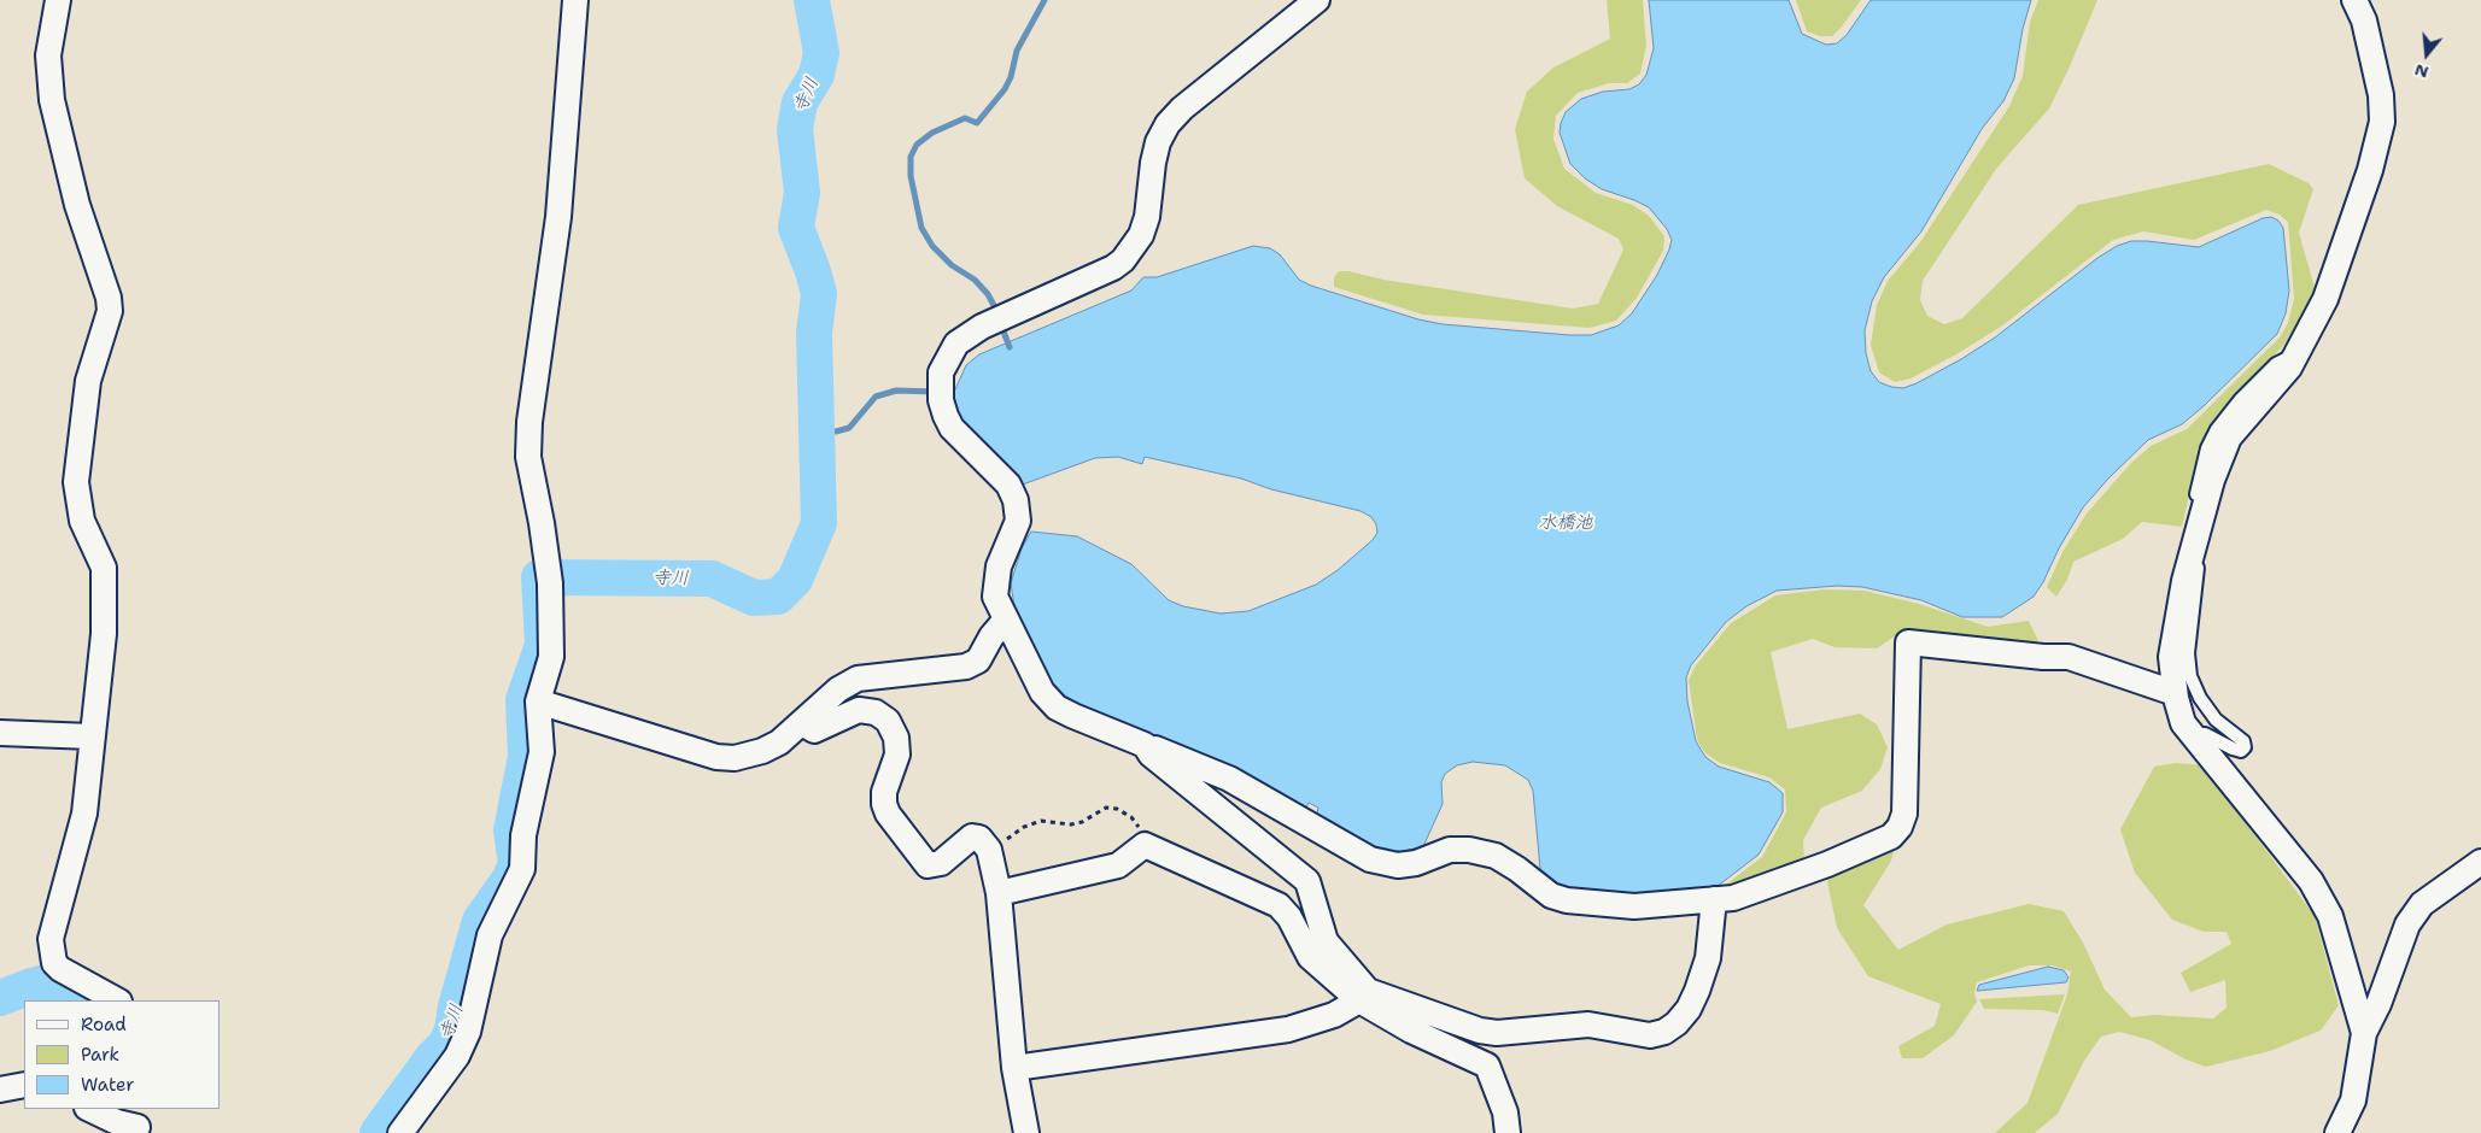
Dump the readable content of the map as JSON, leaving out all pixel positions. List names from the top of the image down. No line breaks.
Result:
{"water":["寺川","水橋池"],"legend":["Road","Park","Water"],"north":"bottom"}
